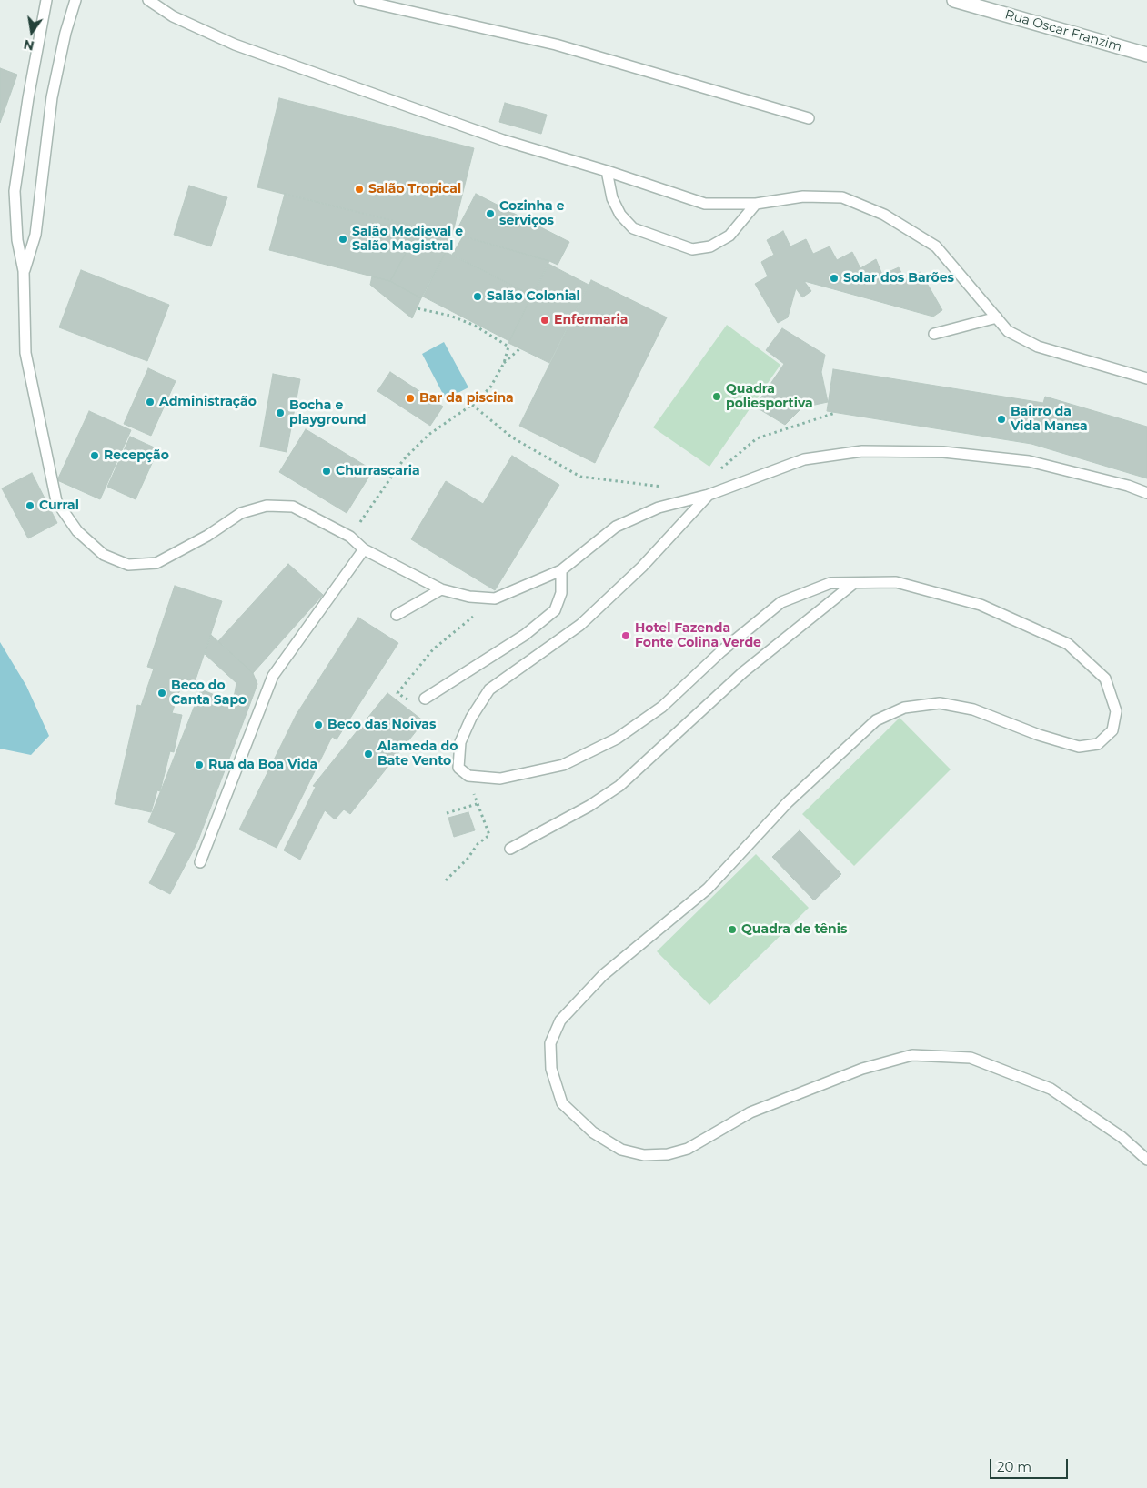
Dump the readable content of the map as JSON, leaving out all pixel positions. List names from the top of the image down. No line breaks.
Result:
{"streets":{"street":["Rua Oscar Franzim"]},"places":["Salão Tropical","Cozinha e serviços","Salão Medieval e Salão Magistral","Solar dos Barões","Salão Colonial","Enfermaria","Quadra poliesportiva","Bar da piscina","Administração","Bocha e playground","Bairro da Vida Mansa","Recepção","Churrascaria","Curral","Hotel Fazenda Fonte Colina Verde","Beco do Canta Sapo","Beco das Noivas","Alameda do Bate Vento","Rua da Boa Vida","Quadra de tênis"],"scale_bar":"20 m","north":"bottom"}
